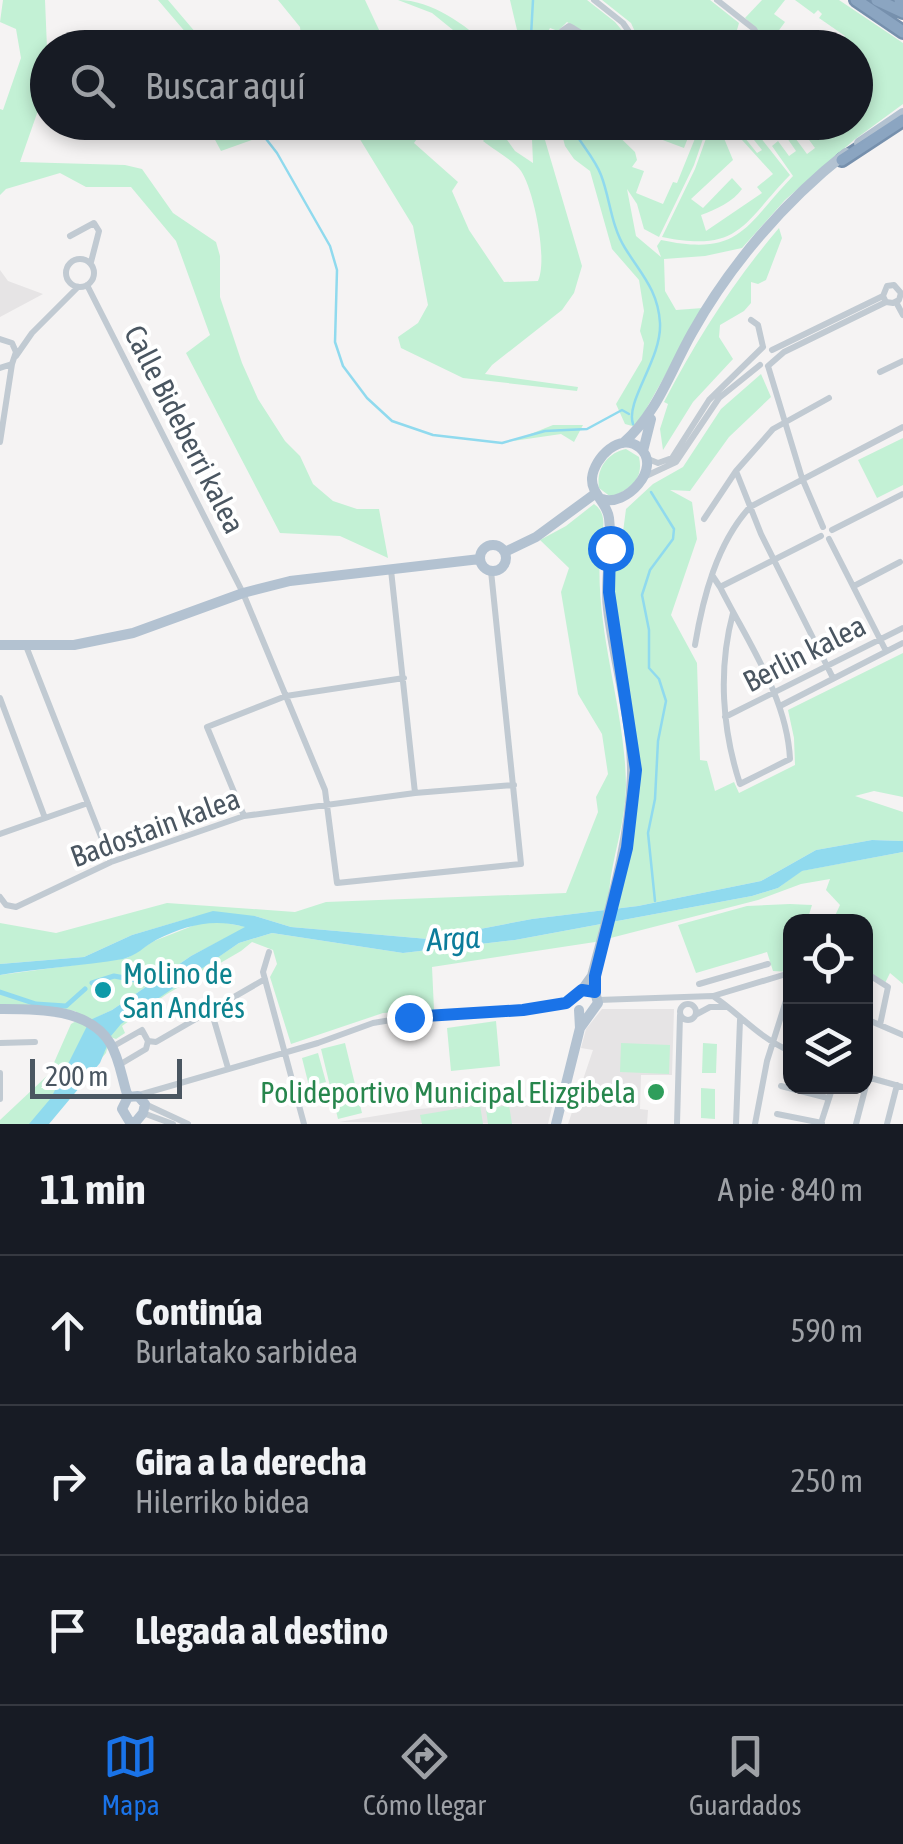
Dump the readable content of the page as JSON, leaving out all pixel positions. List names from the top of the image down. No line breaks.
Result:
{"streets":{"street":["Calle Bideberri kalea","Berlin kalea","Badostain kalea"]},"crossings":[["Calle Bideberri kalea","Badostain kalea"]],"water":["Arga"],"places":["Molino de San Andrés","Polideportivo Municipal Elizgibela"],"scale_bar":"200 m","page":{"search":"Buscar aquí","scale":"200 m","heading":["11 min","A pie · 840 m"],"list":[["Continúa","Burlatako sarbidea","590 m"],["Gira a la derecha","Hilerriko bidea","250 m"],"Llegada al destino"],"nav":["Mapa","Cómo llegar","Guardados"]}}
